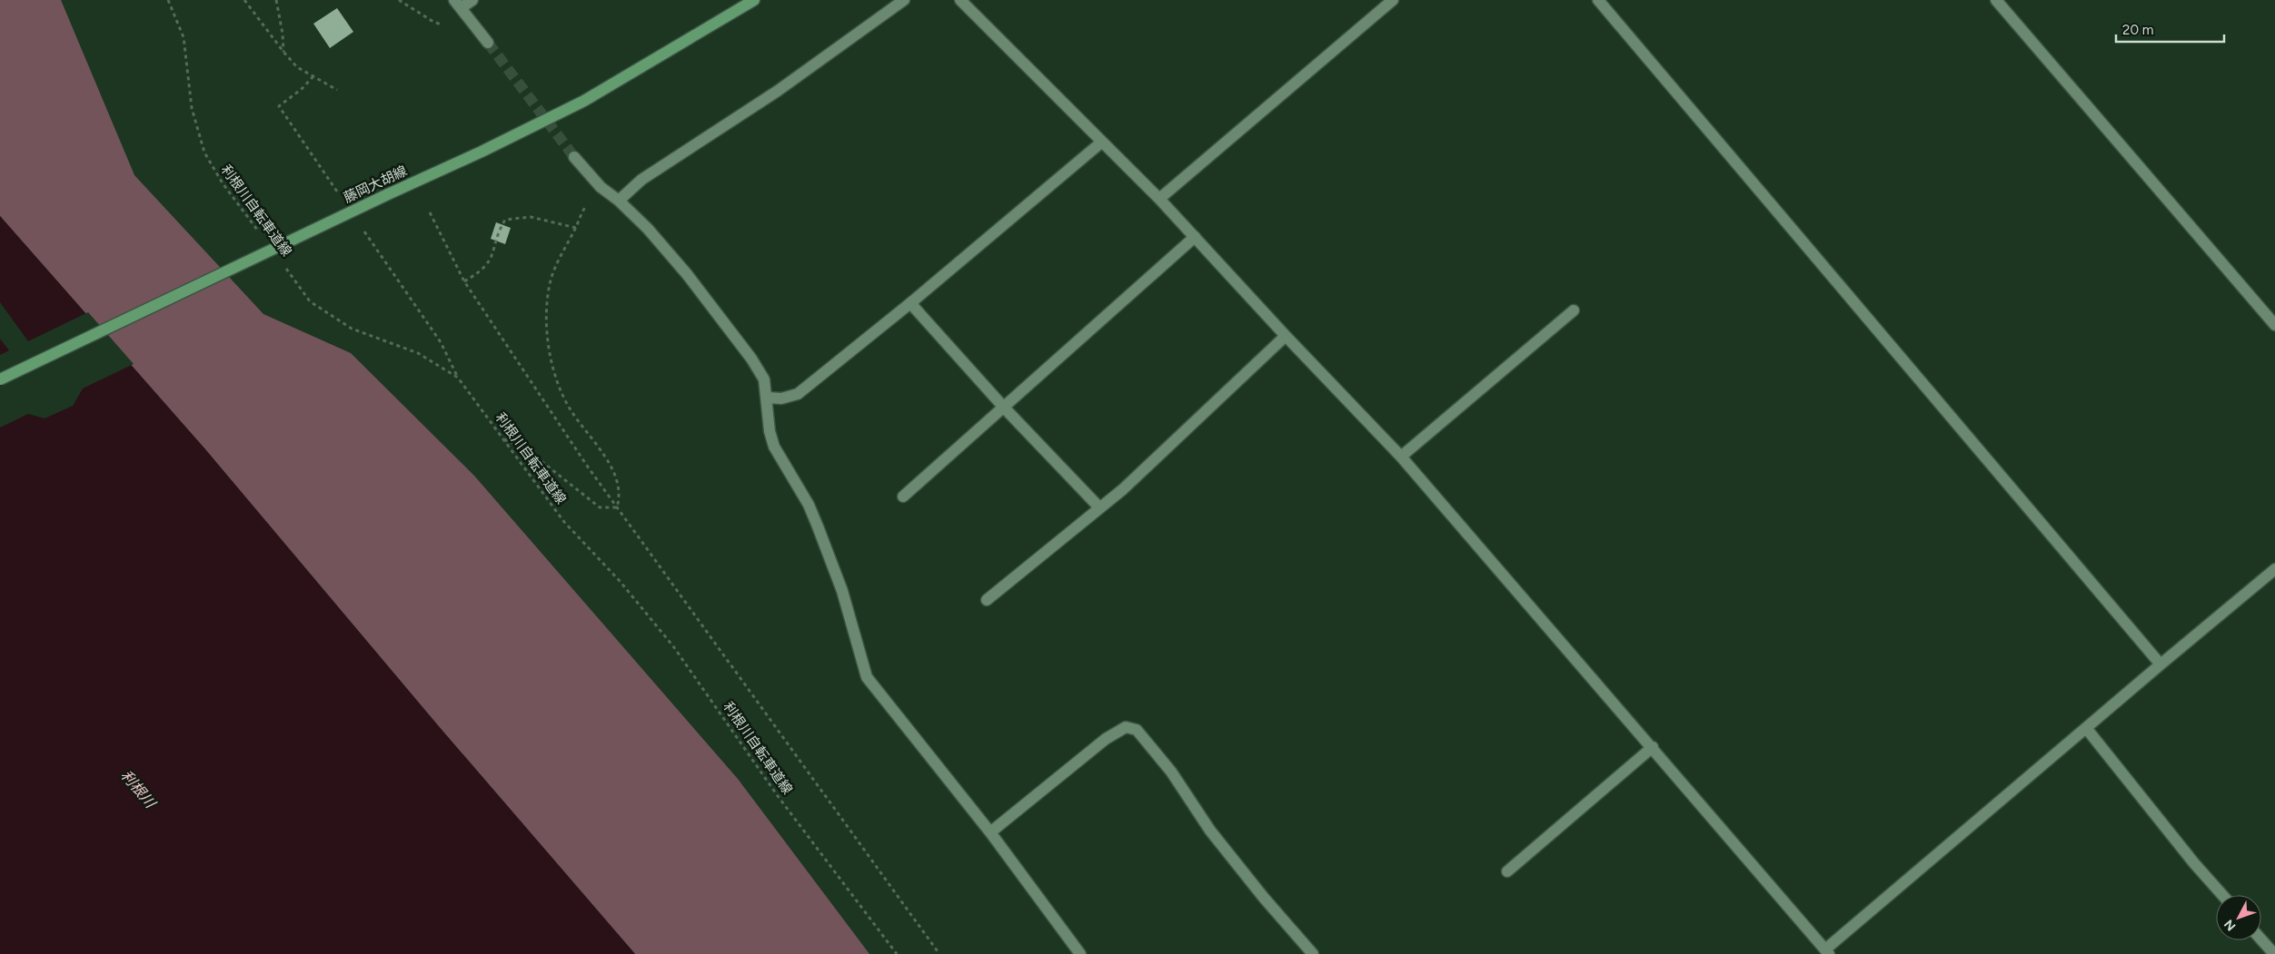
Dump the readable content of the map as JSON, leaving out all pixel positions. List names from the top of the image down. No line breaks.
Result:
{"streets":{"main road":["藤岡大胡線"],"path":["利根川自転車道線"]},"water":["利根川"],"scale_bar":"20 m","north":"bottom left"}
